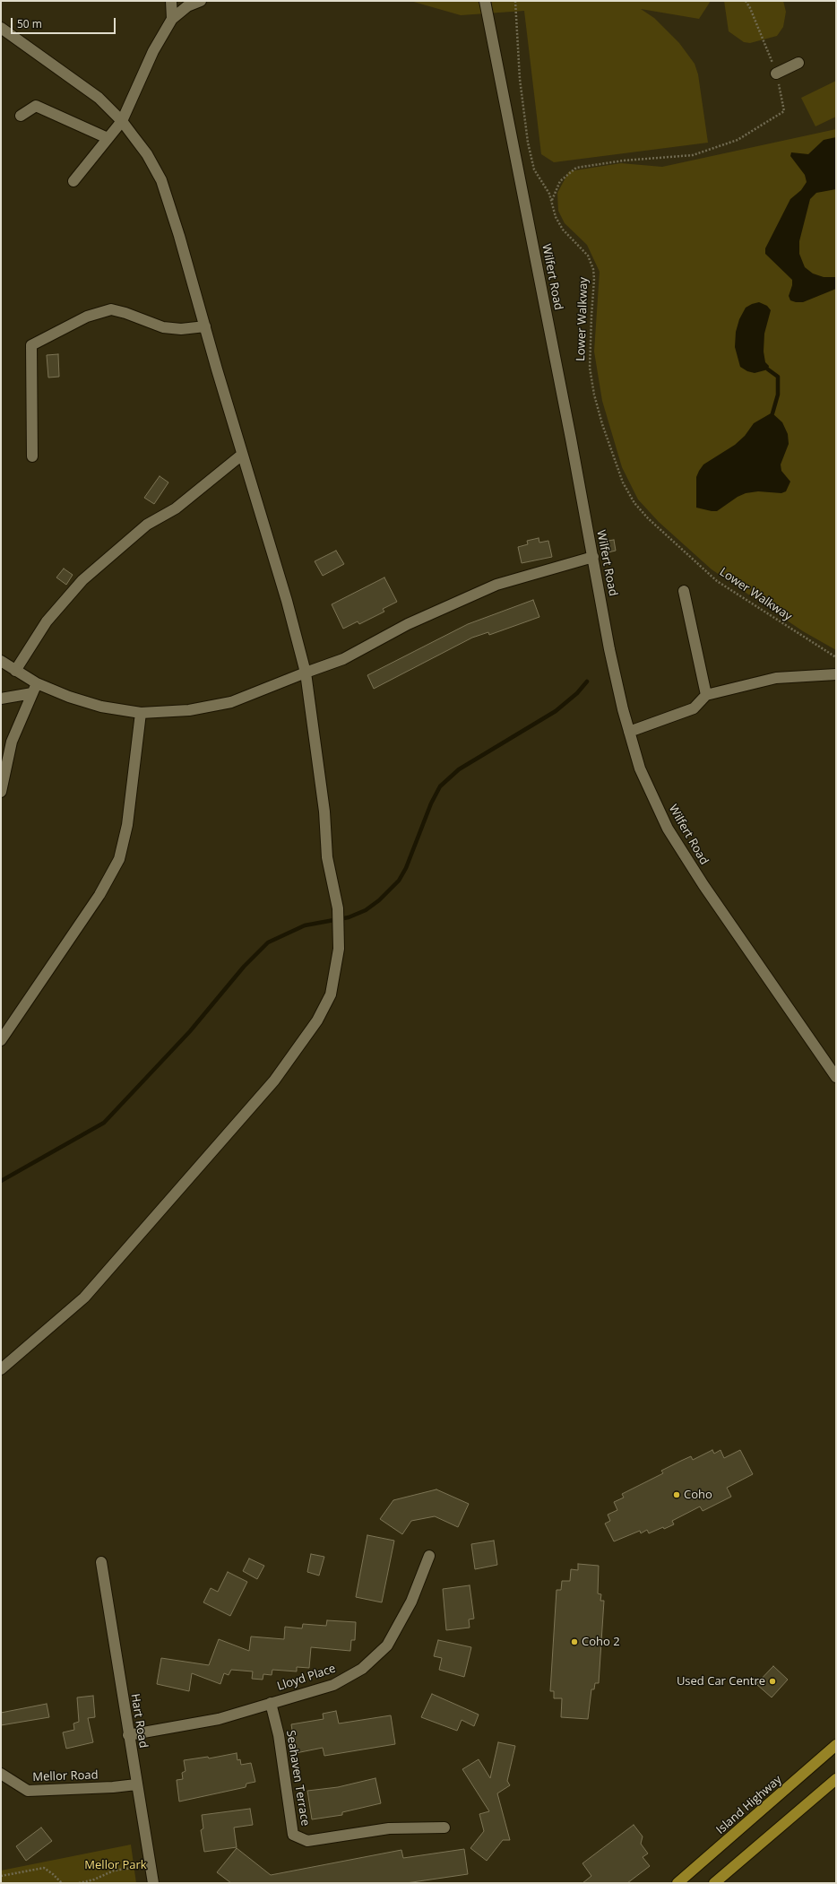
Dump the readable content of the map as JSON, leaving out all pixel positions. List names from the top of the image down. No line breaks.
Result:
{"streets":{"main road":["Island Highway"],"street":["Wilfert Road","Lloyd Place","Hart Road","Mellor Road","Seahaven Terrace"],"path":["Lower Walkway"]},"crossings":[["Lloyd Place","Hart Road"],["Lloyd Place","Seahaven Terrace"],["Hart Road","Mellor Road"]],"parks":["Mellor Park"],"places":["Coho","Coho 2","Used Car Centre"],"scale_bar":"50 m"}
